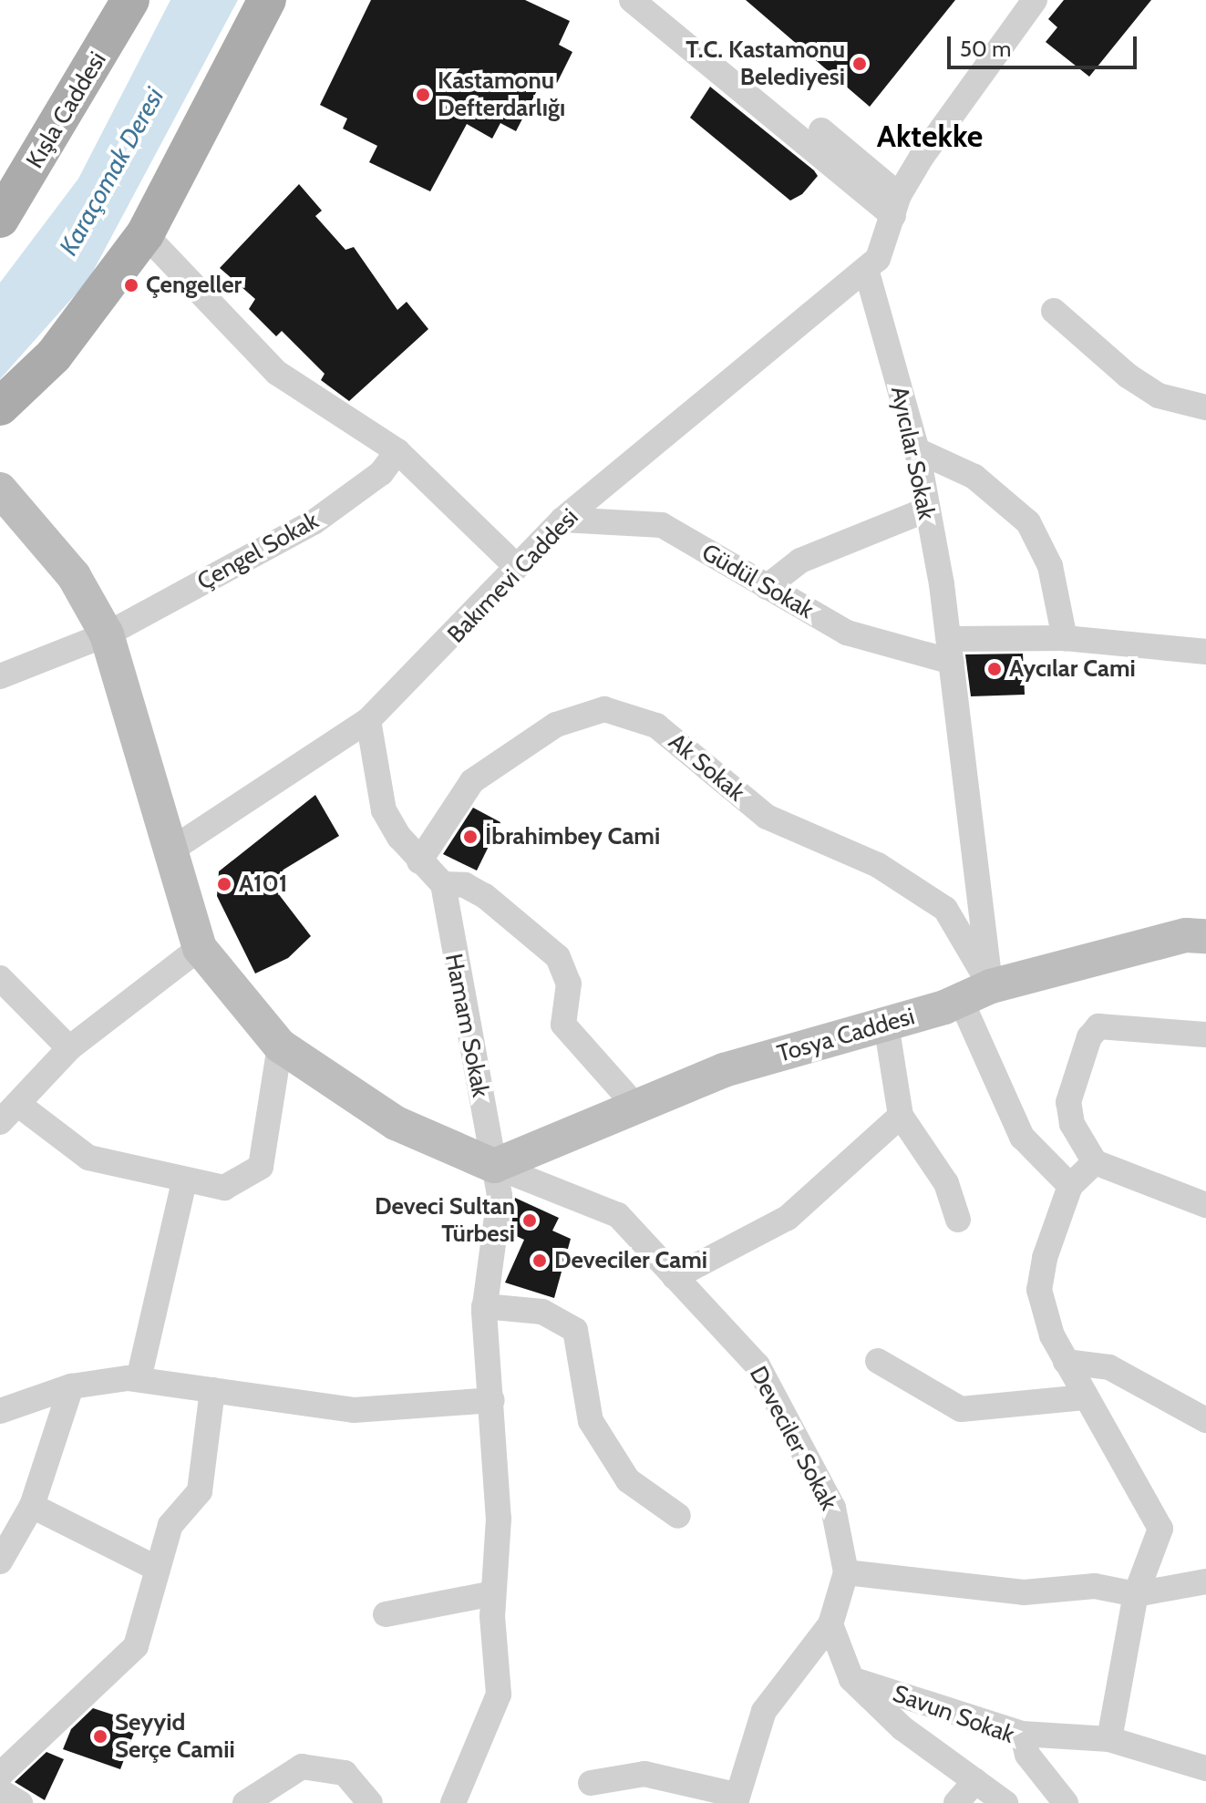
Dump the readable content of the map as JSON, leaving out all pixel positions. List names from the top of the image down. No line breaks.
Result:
{"streets":{"main road":["Kışla Caddesi","Tosya Caddesi"],"street":["Ayıcılar Sokak","Çengel Sokak","Bakımevi Caddesi","Güdül Sokak","Ak Sokak","Hamam Sokak","Deveciler Sokak","Savun Sokak"]},"crossings":[["Ayıcılar Sokak","Bakımevi Caddesi"],["Ayıcılar Sokak","Güdül Sokak"],["Ayıcılar Sokak","Ak Sokak"],["Ayıcılar Sokak","Tosya Caddesi"],["Bakımevi Caddesi","Güdül Sokak"],["Ak Sokak","Tosya Caddesi"],["Hamam Sokak","Tosya Caddesi"],["Hamam Sokak","Deveciler Sokak"],["Tosya Caddesi","Deveciler Sokak"]],"districts":["Aktekke"],"water":["Karaçomak Deresi"],"places":["T.C. Kastamonu Belediyesi","Kastamonu Defterdarlığı","Çengeller","Aycılar Cami","İbrahimbey Cami","A101","Deveci Sultan Türbesi","Deveciler Cami","Seyyid Serçe Camii"],"scale_bar":"50 m"}
